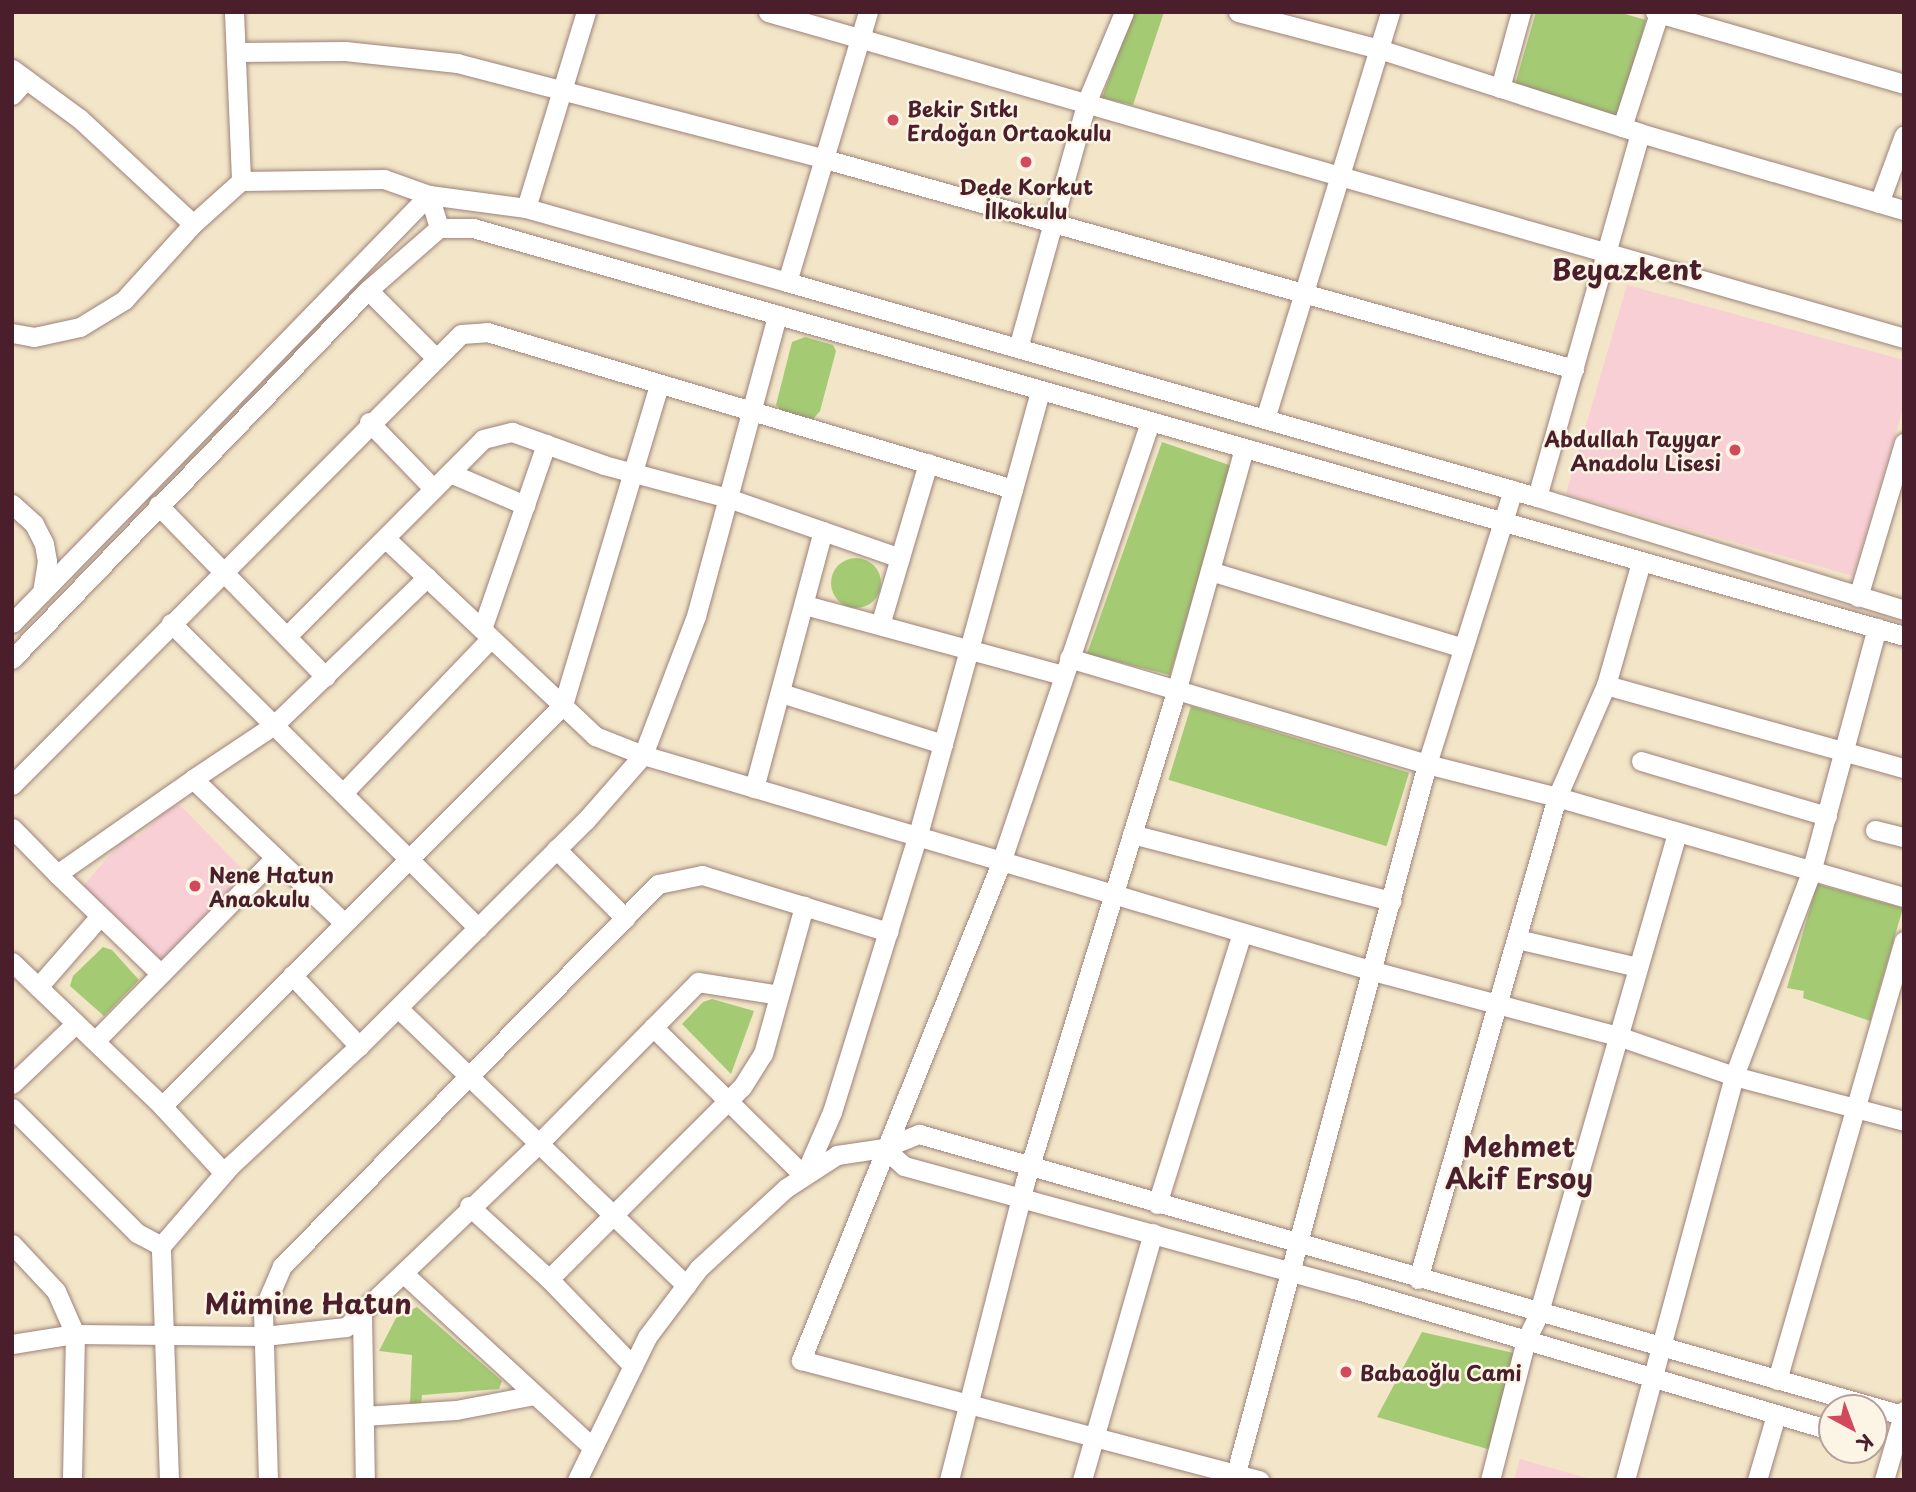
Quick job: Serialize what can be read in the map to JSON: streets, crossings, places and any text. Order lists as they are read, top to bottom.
{
  "districts": ["Beyazkent", "Mehmet Akif Ersoy", "Mümine Hatun"],
  "places": [
    "Bekir Sıtkı Erdoğan Ortaokulu",
    "Dede Korkut İlkokulu",
    "Abdullah Tayyar Anadolu Lisesi",
    "Nene Hatun Anaokulu",
    "Babaoğlu Cami"
  ],
  "north": "bottom right"
}
